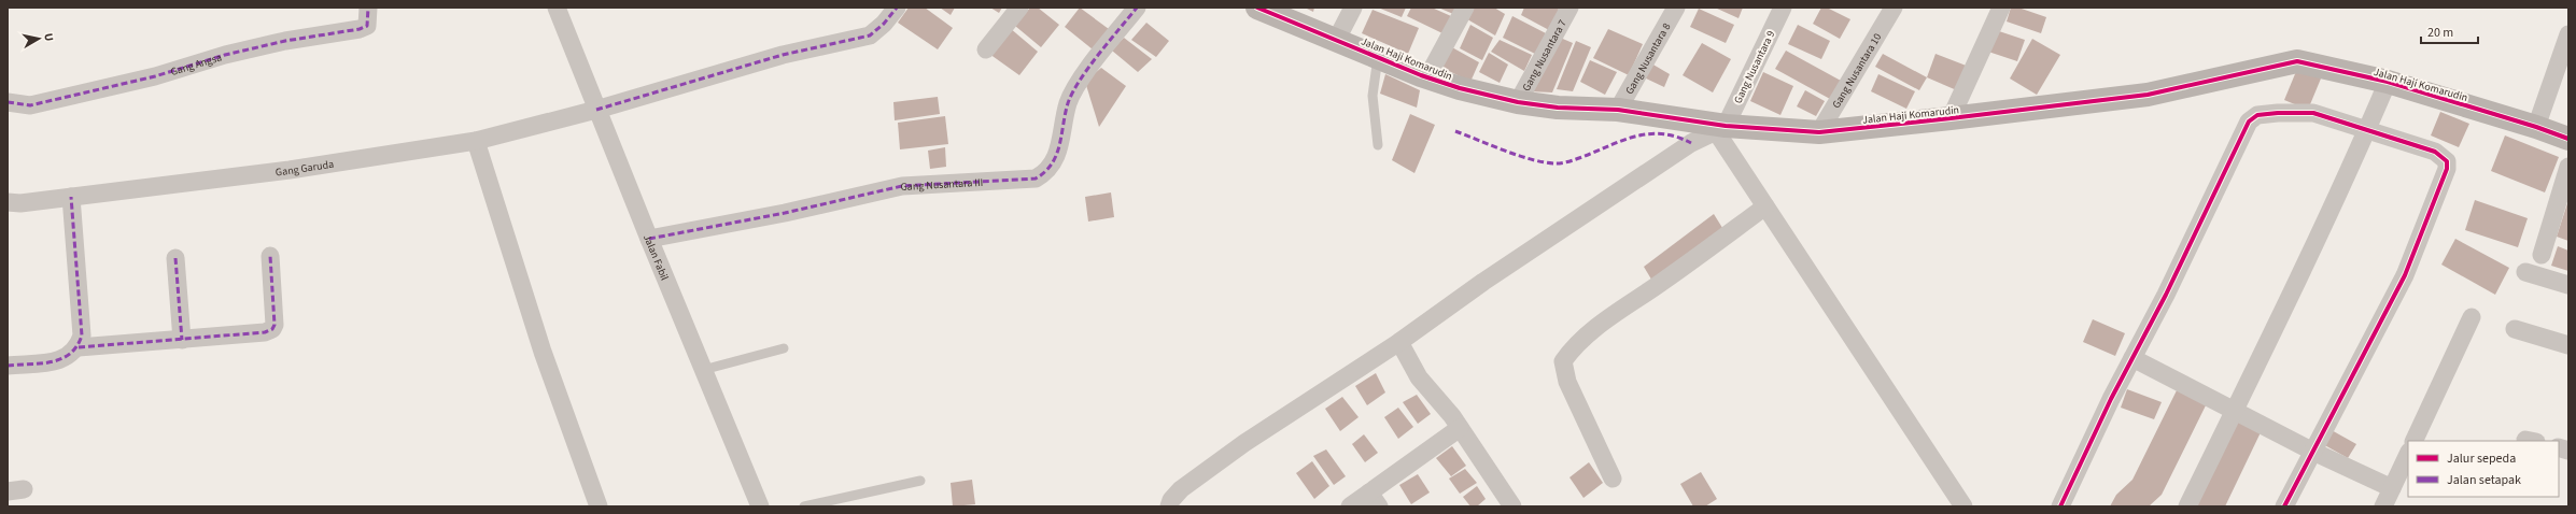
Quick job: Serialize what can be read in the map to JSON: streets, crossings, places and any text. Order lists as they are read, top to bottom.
{
  "streets": {
    "street": [
      "Gang Nusantara 7",
      "Jalan Haji Komarudin",
      "Gang Nusantara 8",
      "Gang Angsa",
      "Gang Nusantara 9",
      "Gang Nusantara 10",
      "Gang Garuda",
      "Gang Nusantara III",
      "Jalan Fabil"
    ]
  },
  "crossings": [
    ["Gang Nusantara 7", "Jalan Haji Komarudin"],
    ["Jalan Haji Komarudin", "Gang Nusantara 8"],
    ["Jalan Haji Komarudin", "Gang Nusantara 9"],
    ["Jalan Haji Komarudin", "Gang Nusantara 10"],
    ["Gang Garuda", "Jalan Fabil"],
    ["Gang Nusantara III", "Jalan Fabil"]
  ],
  "legend": ["Jalur sepeda", "Jalan setapak"],
  "scale_bar": "20 m",
  "north": "right"
}
